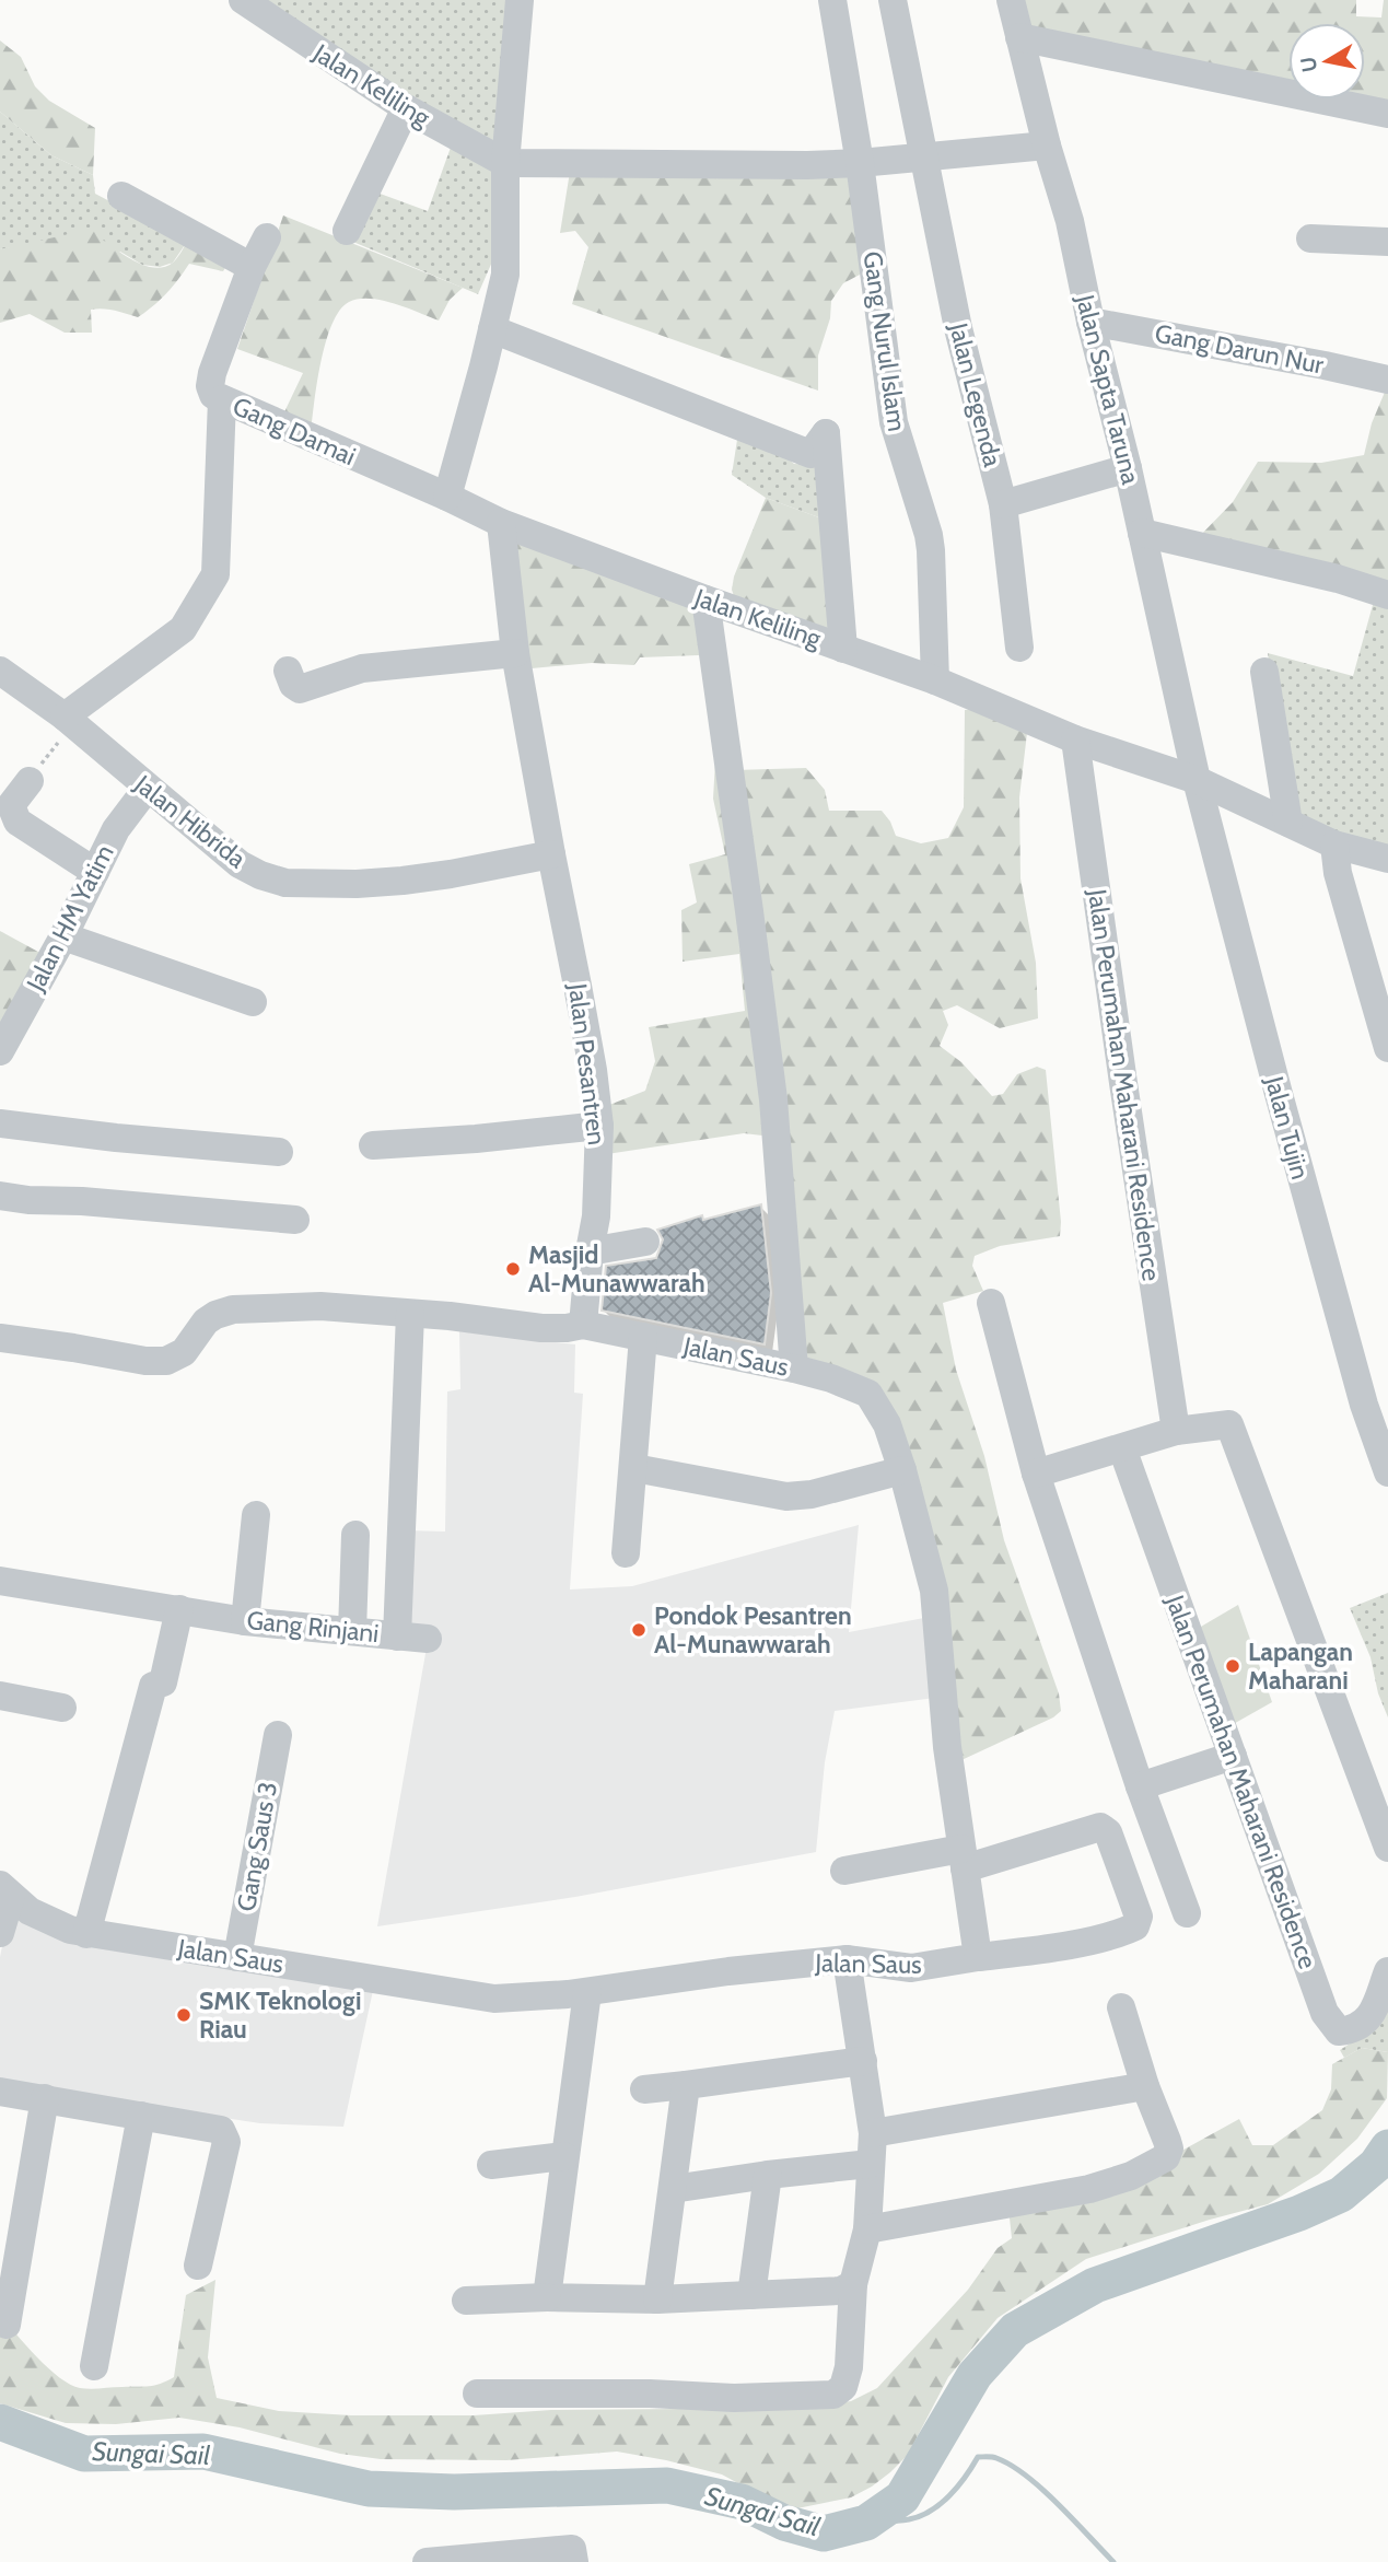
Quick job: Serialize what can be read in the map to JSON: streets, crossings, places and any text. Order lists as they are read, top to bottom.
{
  "streets": {
    "street": [
      "Jalan Keliling",
      "Gang Nurul Islam",
      "Gang Darun Nur",
      "Jalan Sapta Taruna",
      "Jalan Legenda",
      "Gang Damai",
      "Jalan Hibrida",
      "Jalan HM Yatim",
      "Jalan Pesantren",
      "Jalan Perumahan Maharani Residence",
      "Jalan Tujin",
      "Jalan Saus",
      "Gang Rinjani",
      "Gang Saus 3"
    ]
  },
  "crossings": [
    ["Jalan Keliling", "Gang Nurul Islam"],
    ["Jalan Keliling", "Jalan Sapta Taruna"],
    ["Jalan Keliling", "Jalan Legenda"],
    ["Jalan Keliling", "Gang Damai"],
    ["Jalan Keliling", "Jalan Pesantren"],
    ["Jalan Keliling", "Jalan Perumahan Maharani Residence"],
    ["Jalan Keliling", "Jalan Tujin"],
    ["Gang Darun Nur", "Jalan Sapta Taruna"],
    ["Jalan Sapta Taruna", "Jalan Tujin"],
    ["Jalan Hibrida", "Jalan HM Yatim"],
    ["Jalan Hibrida", "Jalan Pesantren"],
    ["Jalan Pesantren", "Jalan Saus"],
    ["Jalan Saus", "Gang Saus 3"]
  ],
  "water": ["Sungai Sail"],
  "places": [
    "Masjid Al-Munawwarah",
    "Pondok Pesantren Al-Munawwarah",
    "Lapangan Maharani",
    "SMK Teknologi Riau"
  ],
  "north": "left"
}
